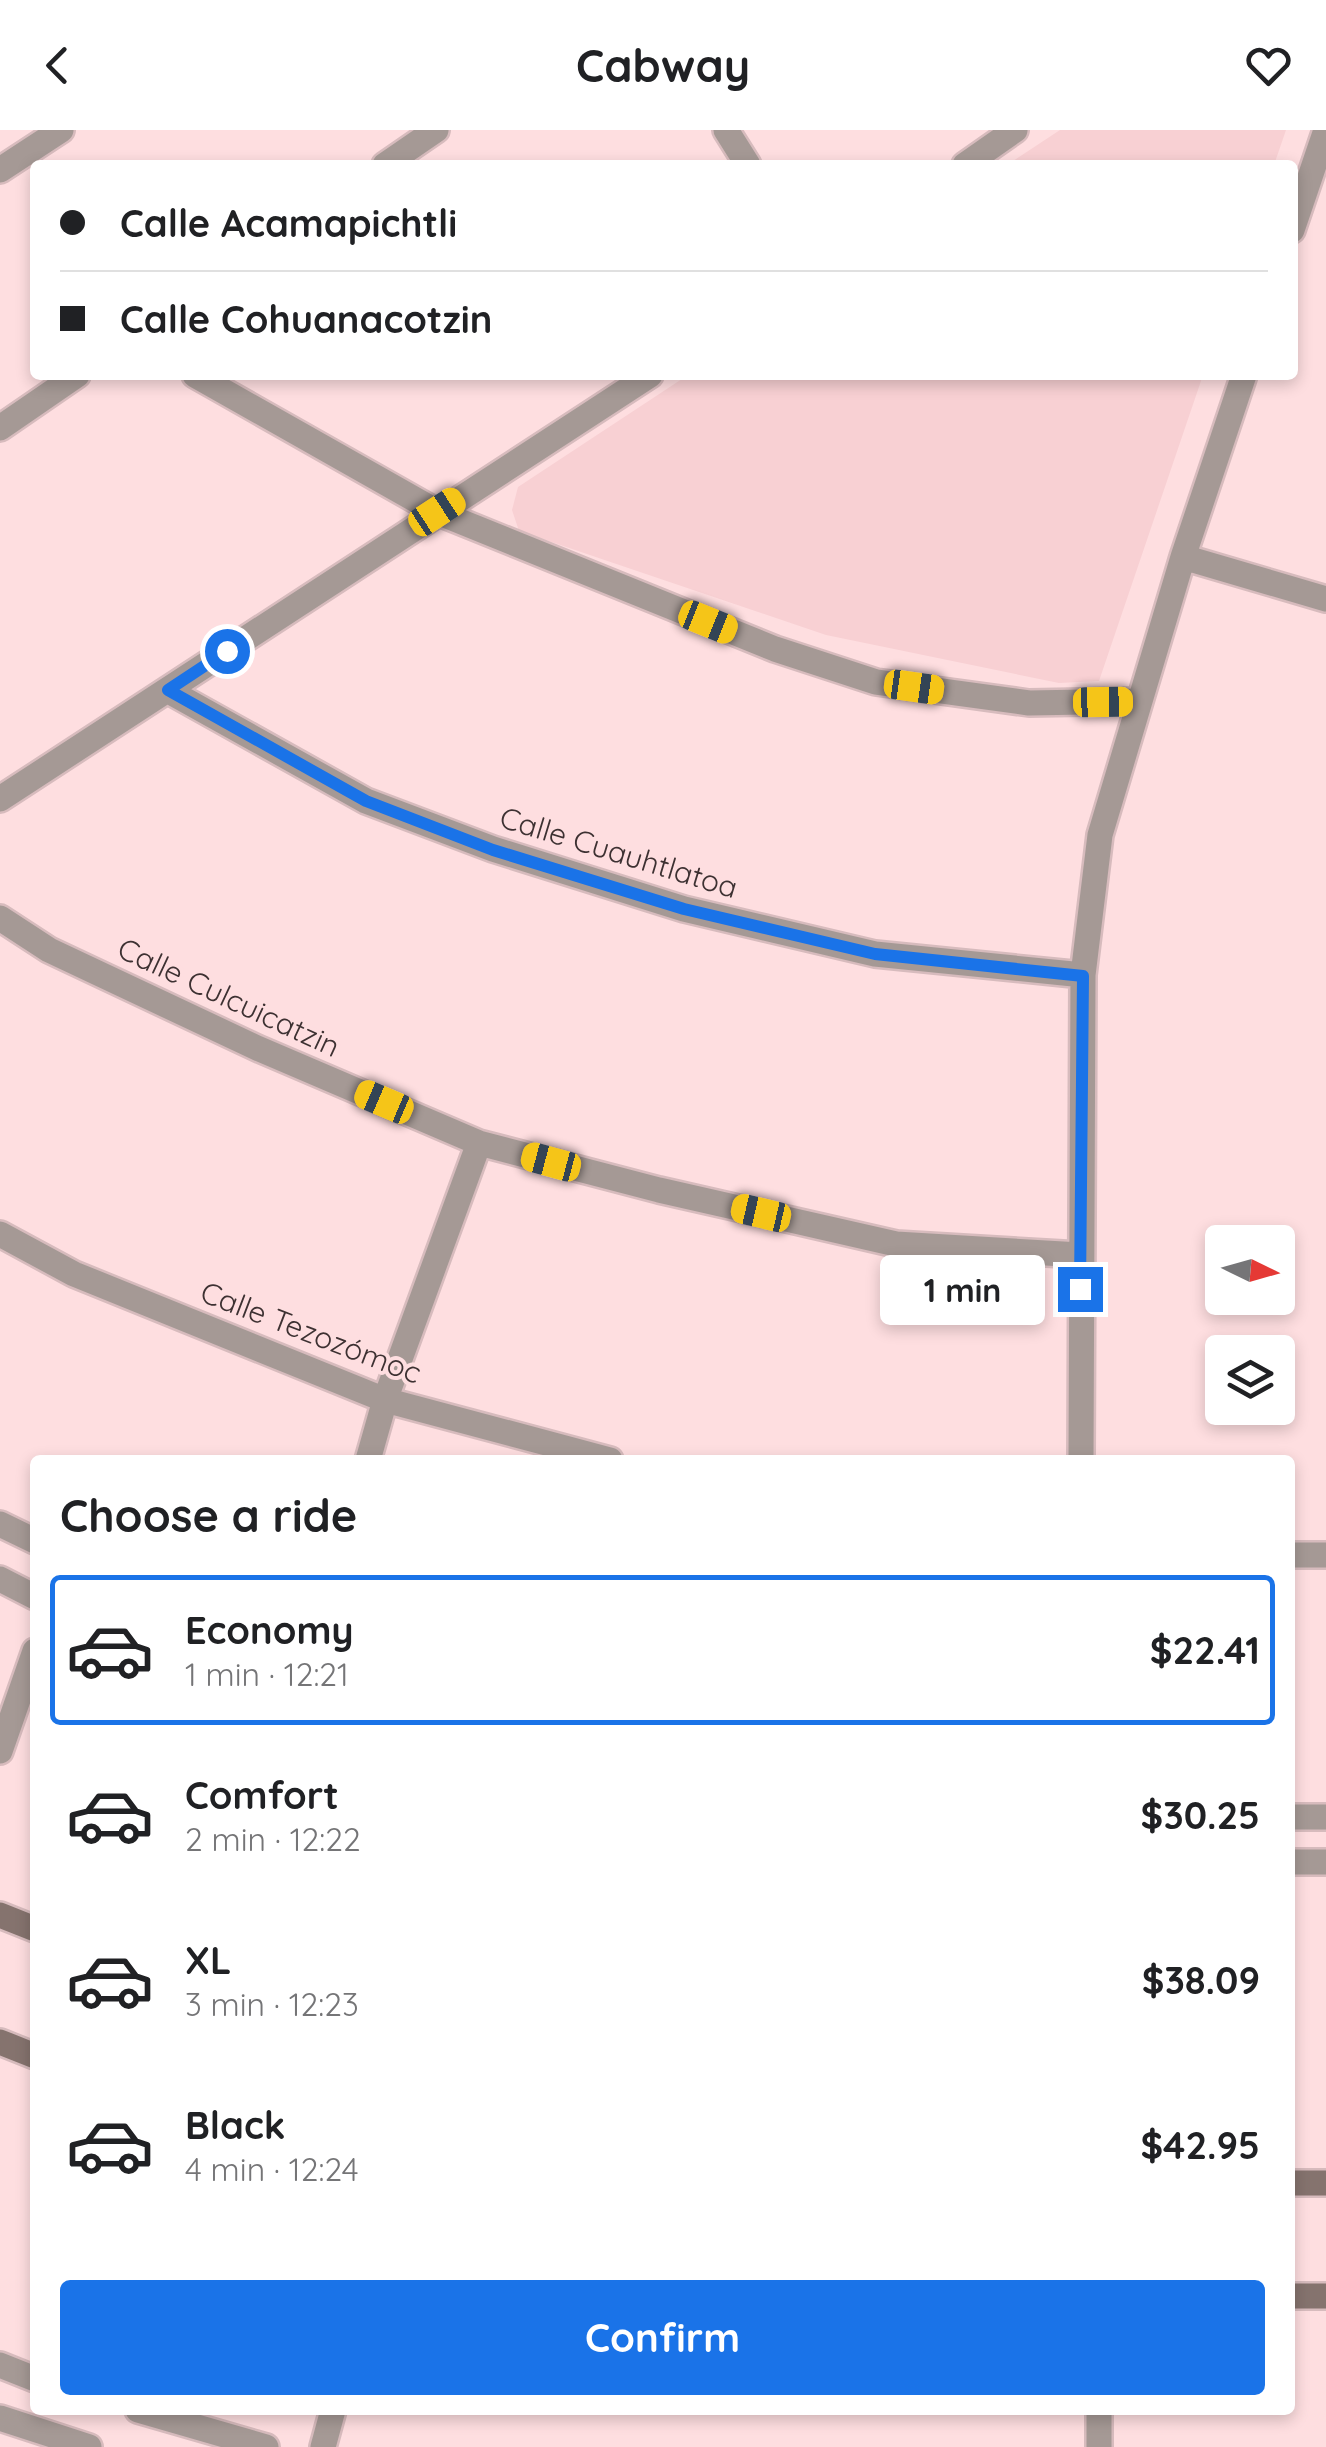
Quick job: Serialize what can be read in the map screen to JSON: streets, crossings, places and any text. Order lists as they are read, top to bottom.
{
  "streets": {
    "street": ["Calle Cuauhtlatoa", "Calle Culcuicatzin", "Calle Tezozómoc"]
  },
  "north": "right",
  "page": {
    "header": "Cabway",
    "banner": ["Calle Acamapichtli", "Calle Cohuanacotzin"],
    "bubble": "1 min",
    "heading": "Choose a ride",
    "list": [
      {
        "name": "Economy",
        "note": "1 min · 12:21",
        "value": "$22.41"
      },
      {
        "name": "Comfort",
        "note": "2 min · 12:22",
        "value": "$30.25"
      },
      {
        "name": "XL",
        "note": "3 min · 12:23",
        "value": "$38.09"
      },
      {
        "name": "Black",
        "note": "4 min · 12:24",
        "value": "$42.95"
      }
    ],
    "buttons": "Confirm"
  }
}
